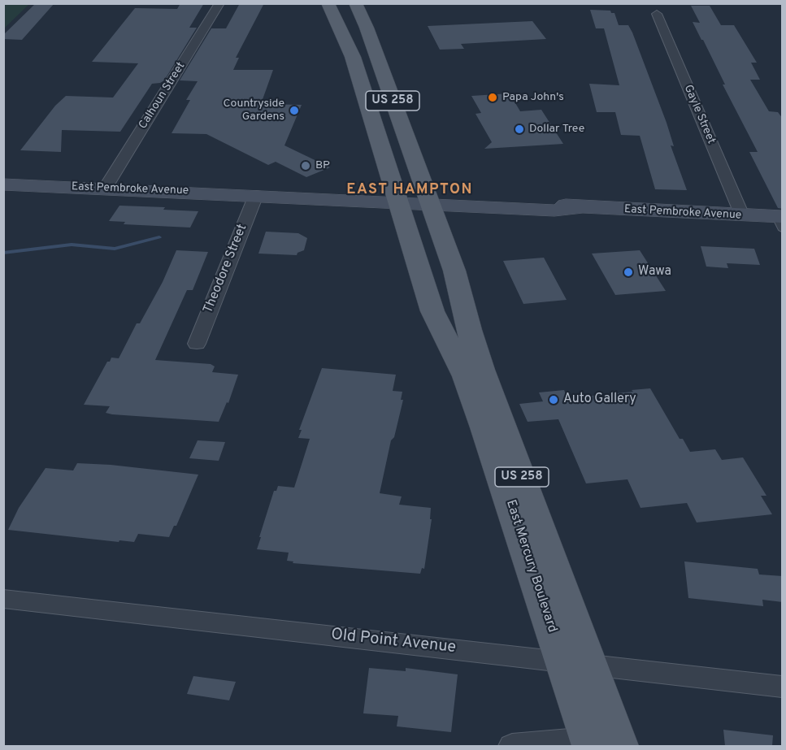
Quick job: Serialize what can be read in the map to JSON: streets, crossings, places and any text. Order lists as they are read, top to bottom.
{
  "streets": {
    "main road": ["US 258", "East Pembroke Avenue", "East Mercury Boulevard"],
    "street": [
      "Calhoun Street",
      "Gayle Street",
      "Theodore Street",
      "Old Point Avenue"
    ]
  },
  "crossings": [
    ["Calhoun Street", "East Pembroke Avenue"],
    ["Gayle Street", "East Pembroke Avenue"],
    ["East Pembroke Avenue", "Theodore Street"],
    ["East Pembroke Avenue", "East Mercury Boulevard"],
    ["East Mercury Boulevard", "Old Point Avenue"]
  ],
  "districts": ["EAST HAMPTON"],
  "places": [
    "Papa John's",
    "Countryside Gardens",
    "Dollar Tree",
    "BP",
    "Wawa",
    "Auto Gallery"
  ]
}
